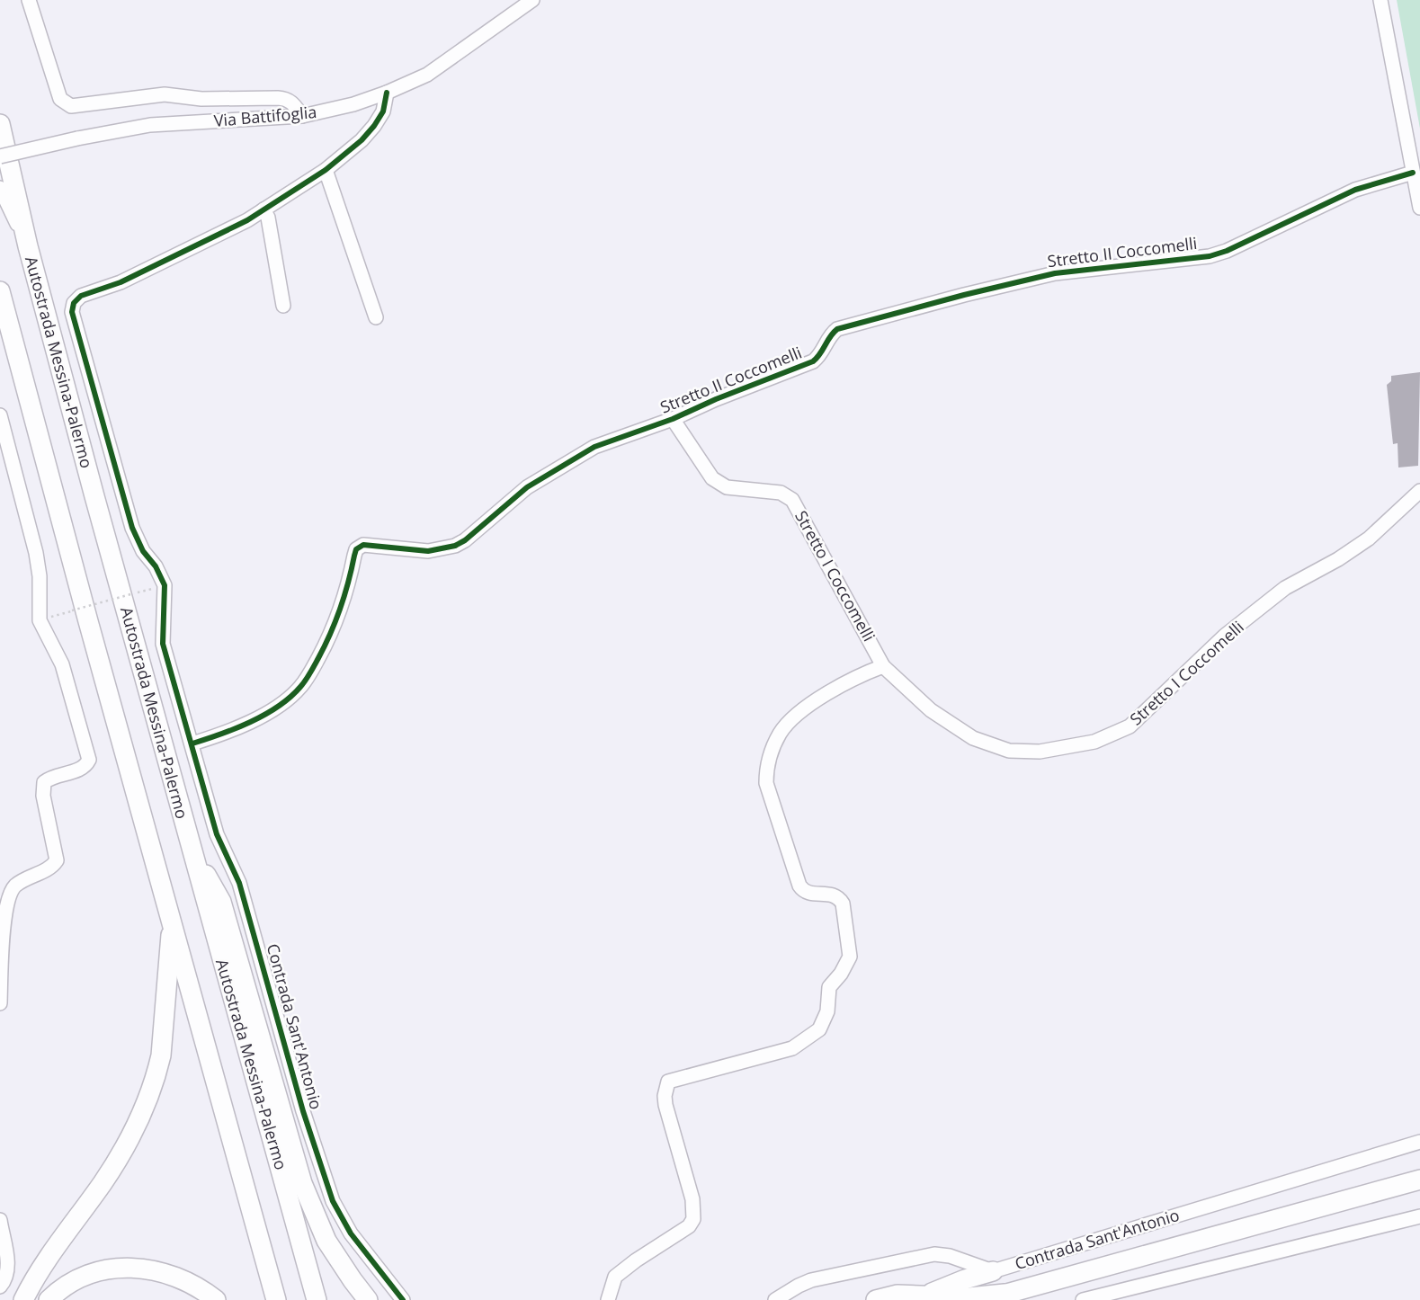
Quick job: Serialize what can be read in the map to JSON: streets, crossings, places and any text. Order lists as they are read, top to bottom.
{
  "streets": {
    "highway": ["Autostrada Messina-Palermo"],
    "street": [
      "Via Battifoglia",
      "Stretto II Coccomelli",
      "Stretto I Coccomelli",
      "Contrada Sant'Antonio"
    ]
  },
  "crossings": [
    ["Stretto II Coccomelli", "Stretto I Coccomelli"],
    ["Stretto II Coccomelli", "Contrada Sant'Antonio"]
  ]
}
